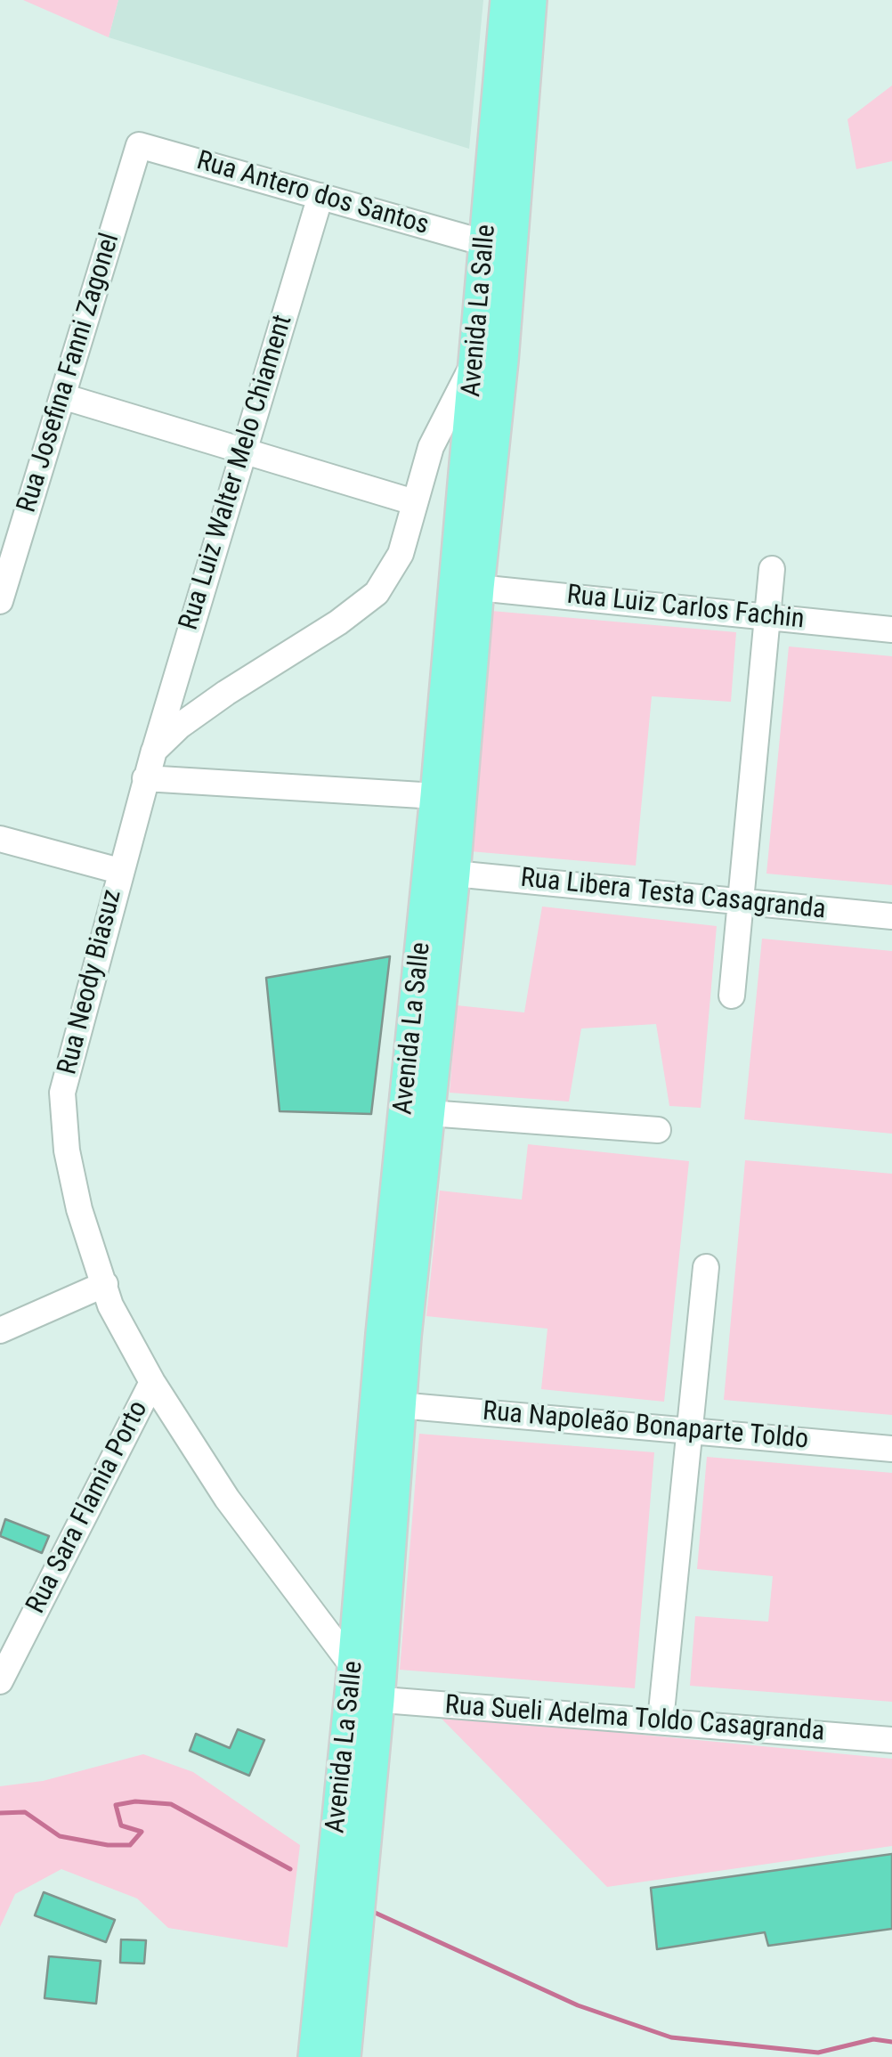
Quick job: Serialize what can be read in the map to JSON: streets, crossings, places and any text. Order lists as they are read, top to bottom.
{
  "streets": {
    "main road": ["Avenida La Salle"],
    "street": [
      "Rua Antero dos Santos",
      "Rua Josefina Fanni Zagonel",
      "Rua Luiz Walter Melo Chiament",
      "Rua Luiz Carlos Fachin",
      "Rua Libera Testa Casagranda",
      "Rua Neody Biasuz",
      "Rua Napoleão Bonaparte Toldo",
      "Rua Sara Flamia Porto",
      "Rua Sueli Adelma Toldo Casagranda"
    ]
  },
  "crossings": [
    ["Rua Antero dos Santos", "Avenida La Salle"],
    ["Rua Antero dos Santos", "Rua Josefina Fanni Zagonel"],
    ["Rua Antero dos Santos", "Rua Luiz Walter Melo Chiament"],
    ["Avenida La Salle", "Rua Luiz Carlos Fachin"],
    ["Avenida La Salle", "Rua Libera Testa Casagranda"],
    ["Avenida La Salle", "Rua Neody Biasuz"],
    ["Avenida La Salle", "Rua Napoleão Bonaparte Toldo"],
    ["Avenida La Salle", "Rua Sueli Adelma Toldo Casagranda"],
    ["Rua Luiz Walter Melo Chiament", "Rua Neody Biasuz"],
    ["Rua Neody Biasuz", "Rua Sara Flamia Porto"],
    ["Rua Neody Biasuz", "Rua Sueli Adelma Toldo Casagranda"]
  ]
}
